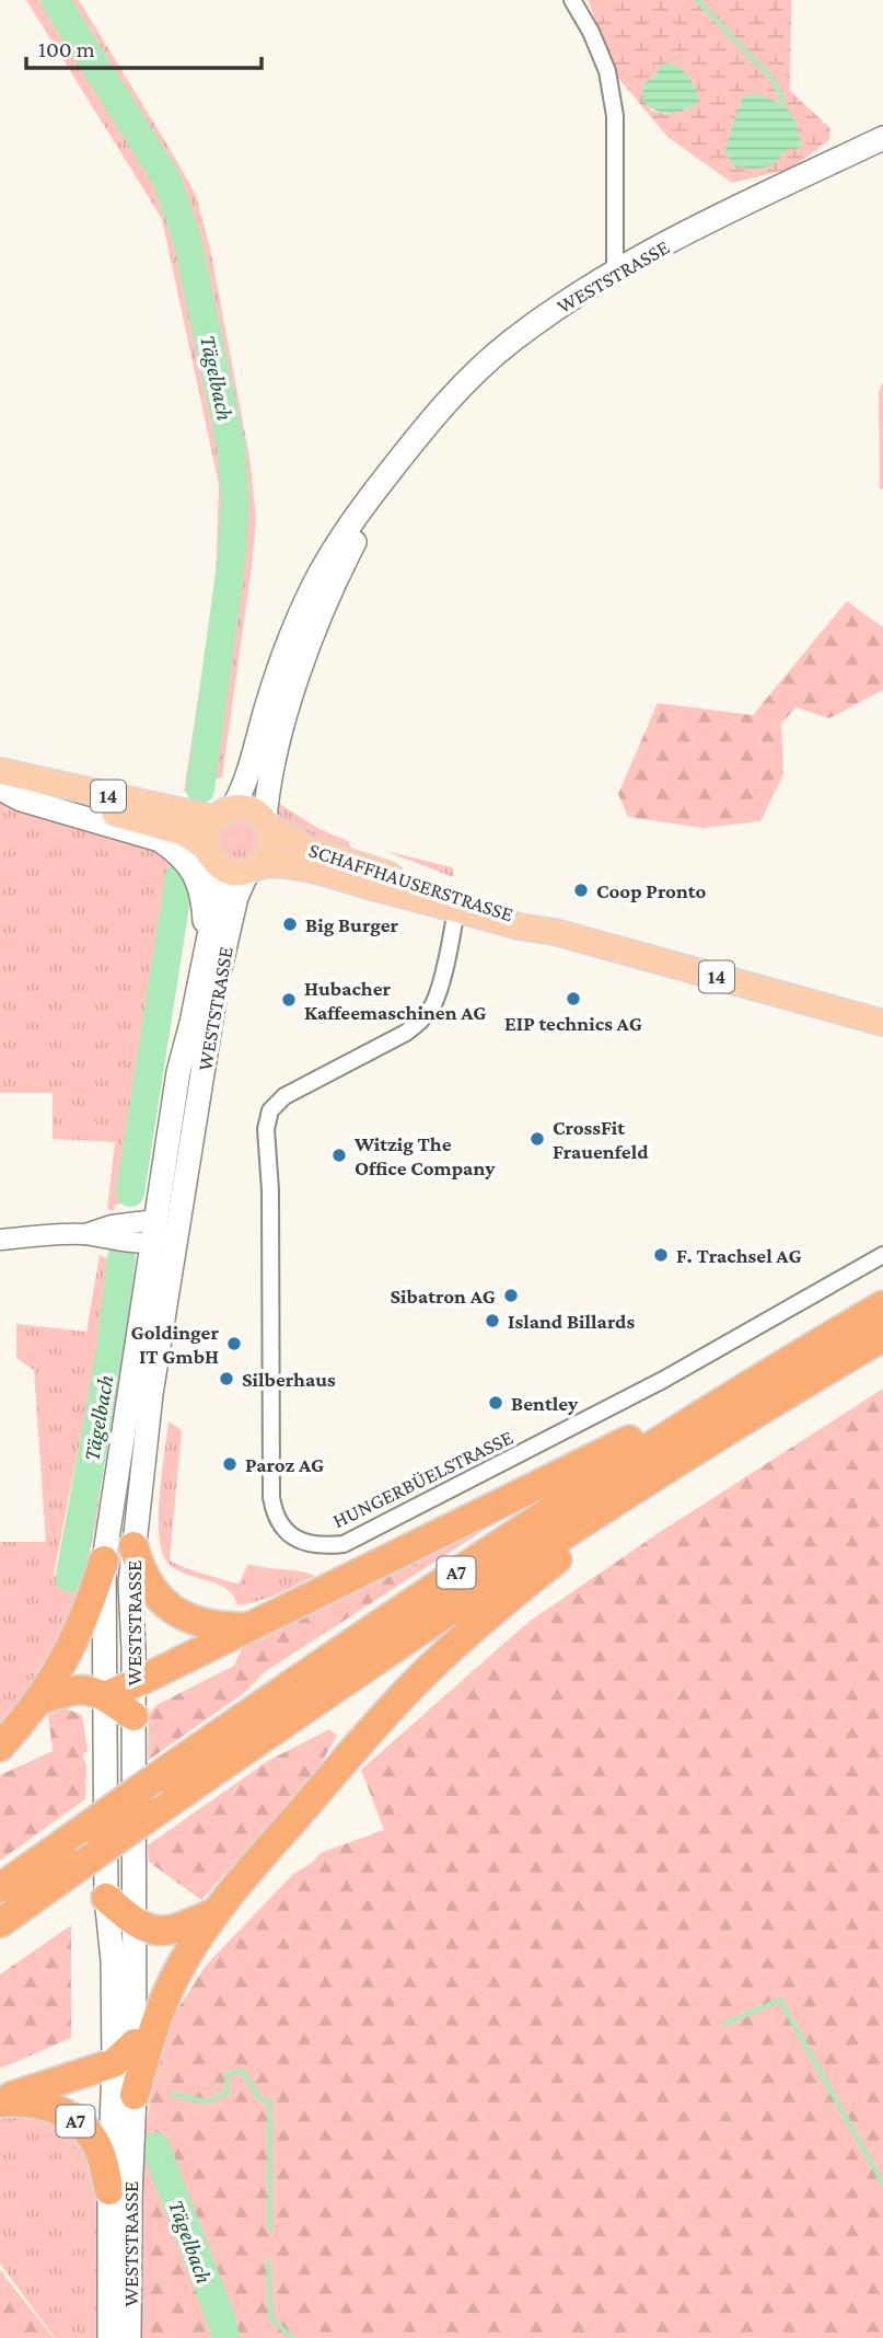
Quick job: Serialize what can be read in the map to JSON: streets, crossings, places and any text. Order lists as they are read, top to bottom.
{
  "streets": {
    "highway": ["A7"],
    "main road": ["WESTSTRASSE", "14", "SCHAFFHAUSERSTRASSE"],
    "street": ["HUNGERBÜELSTRASSE"]
  },
  "crossings": [
    ["WESTSTRASSE", "14"],
    ["WESTSTRASSE", "SCHAFFHAUSERSTRASSE"],
    ["WESTSTRASSE", "A7"],
    ["14", "SCHAFFHAUSERSTRASSE"],
    ["SCHAFFHAUSERSTRASSE", "HUNGERBÜELSTRASSE"]
  ],
  "water": ["Tägelbach"],
  "places": [
    "Coop Pronto",
    "Big Burger",
    "EIP technics AG",
    "Hubacher Kaffeemaschinen AG",
    "CrossFit Frauenfeld",
    "Witzig The Office Company",
    "F. Trachsel AG",
    "Sibatron AG",
    "Island Billards",
    "Goldinger IT GmbH",
    "Silberhaus",
    "Bentley",
    "Paroz AG"
  ],
  "scale_bar": "100 m"
}
